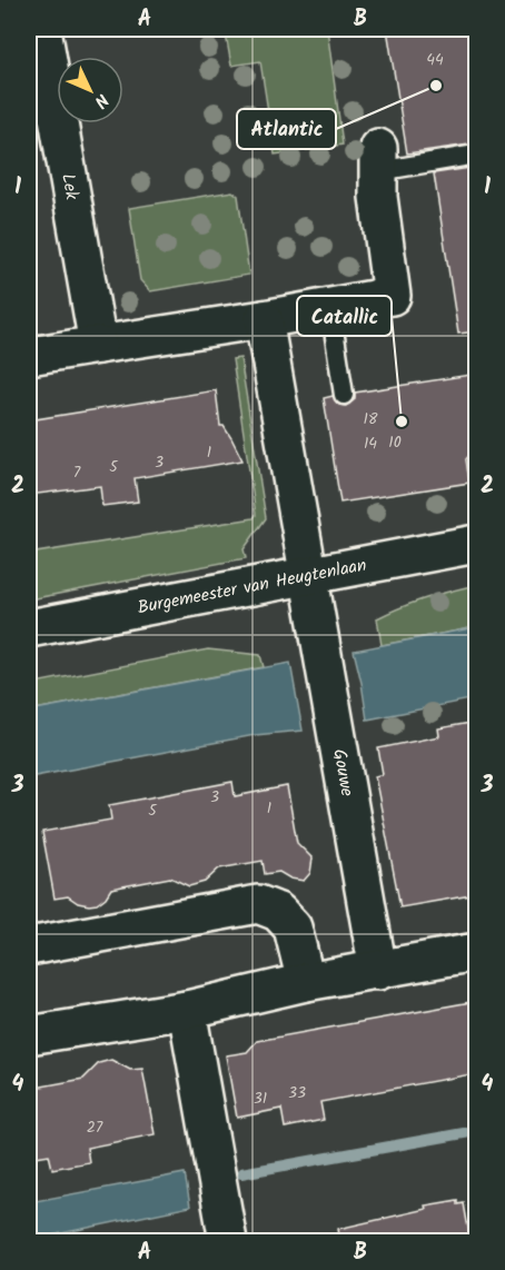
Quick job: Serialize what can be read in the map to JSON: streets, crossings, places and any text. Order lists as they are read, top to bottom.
{
  "streets": {
    "street": ["Lek", "Burgemeester van Heugtenlaan", "Gouwe"]
  },
  "crossings": [
    ["Burgemeester van Heugtenlaan", "Gouwe"]
  ],
  "places": ["Atlantic", "Catallic"],
  "house_numbers": [
    "44",
    "18",
    "10",
    "14",
    "1",
    "3",
    "5",
    "7",
    "3",
    "1",
    "5",
    "33",
    "31",
    "27"
  ],
  "north": "bottom right",
  "grid": {
    "columns": ["A", "B"],
    "rows": [
      "1",
      "2",
      "3",
      "4"
    ]
  }
}
